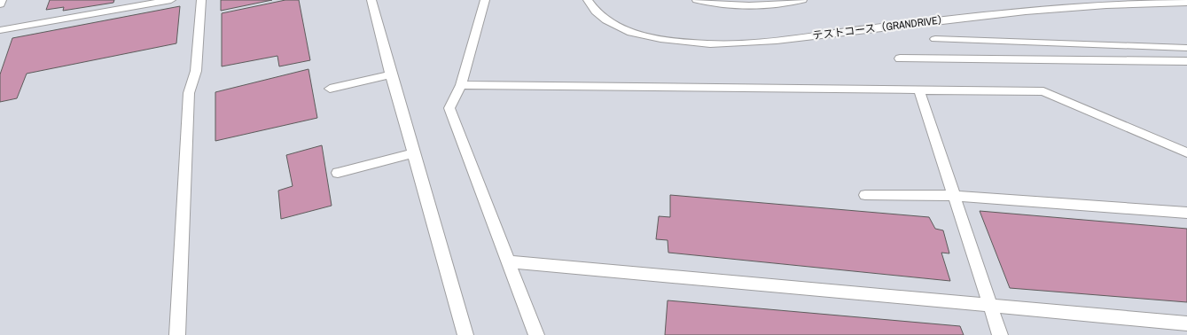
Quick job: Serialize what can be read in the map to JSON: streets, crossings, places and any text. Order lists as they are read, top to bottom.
{
  "streets": {
    "lane": ["テストコース（GRANDRIVE）"]
  }
}
